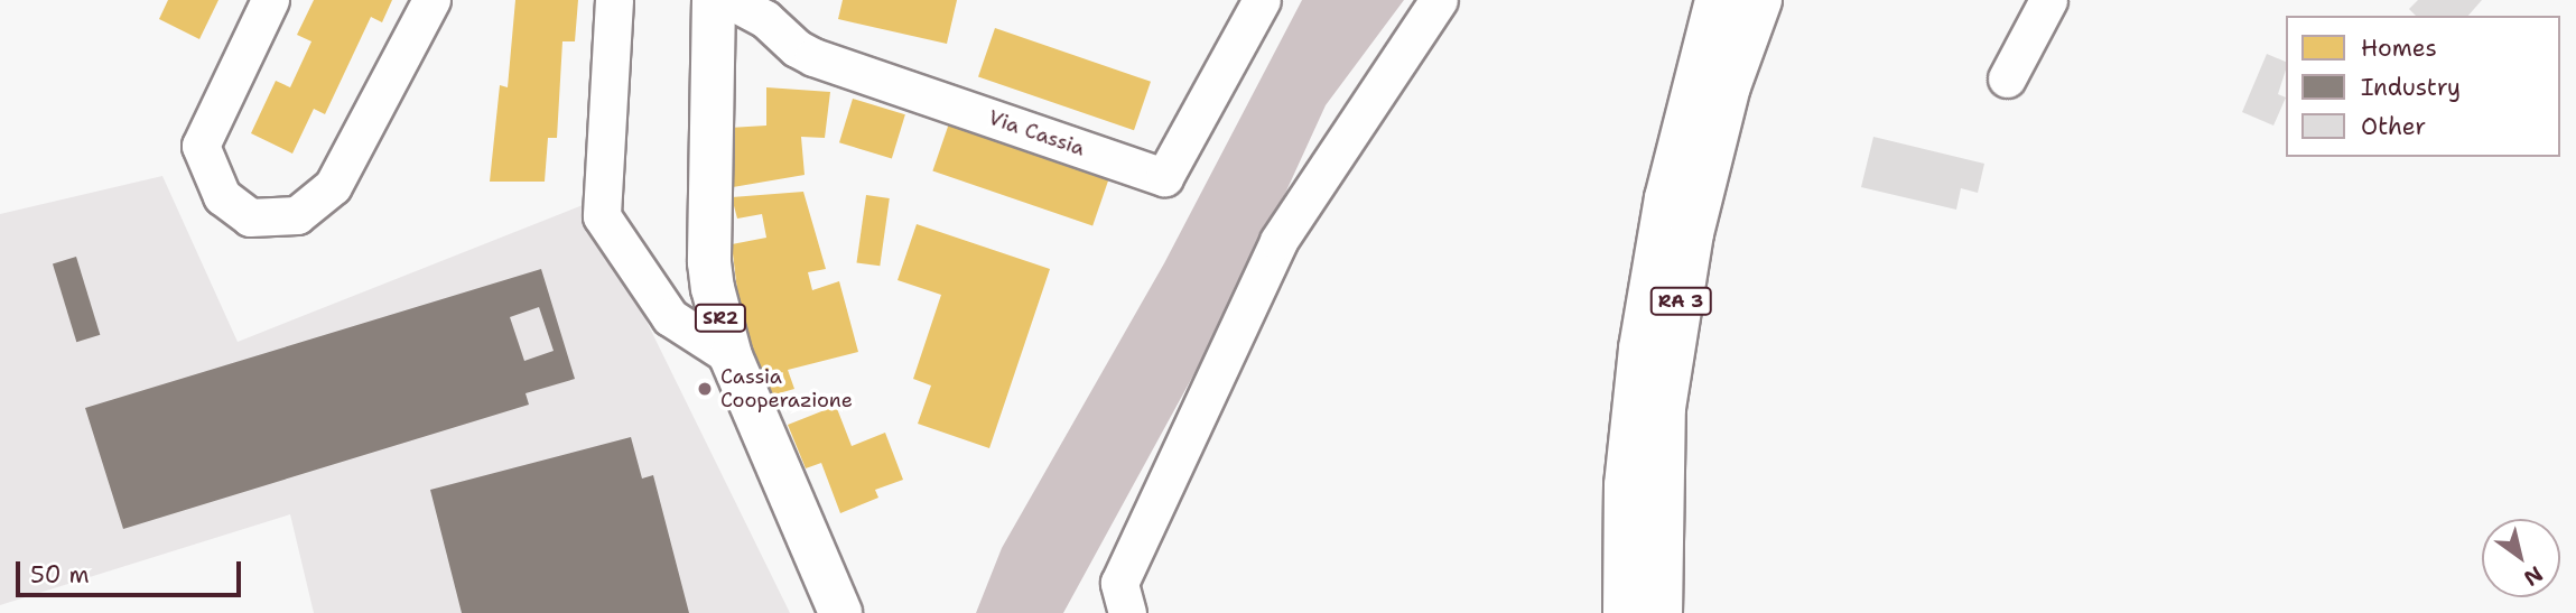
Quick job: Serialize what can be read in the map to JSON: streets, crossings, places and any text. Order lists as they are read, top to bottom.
{
  "streets": {
    "main road": ["RA 3", "SR2"],
    "street": ["Via Cassia"]
  },
  "places": ["Cassia Cooperazione"],
  "legend": ["Homes", "Industry", "Other"],
  "scale_bar": "50 m",
  "north": "bottom right"
}
